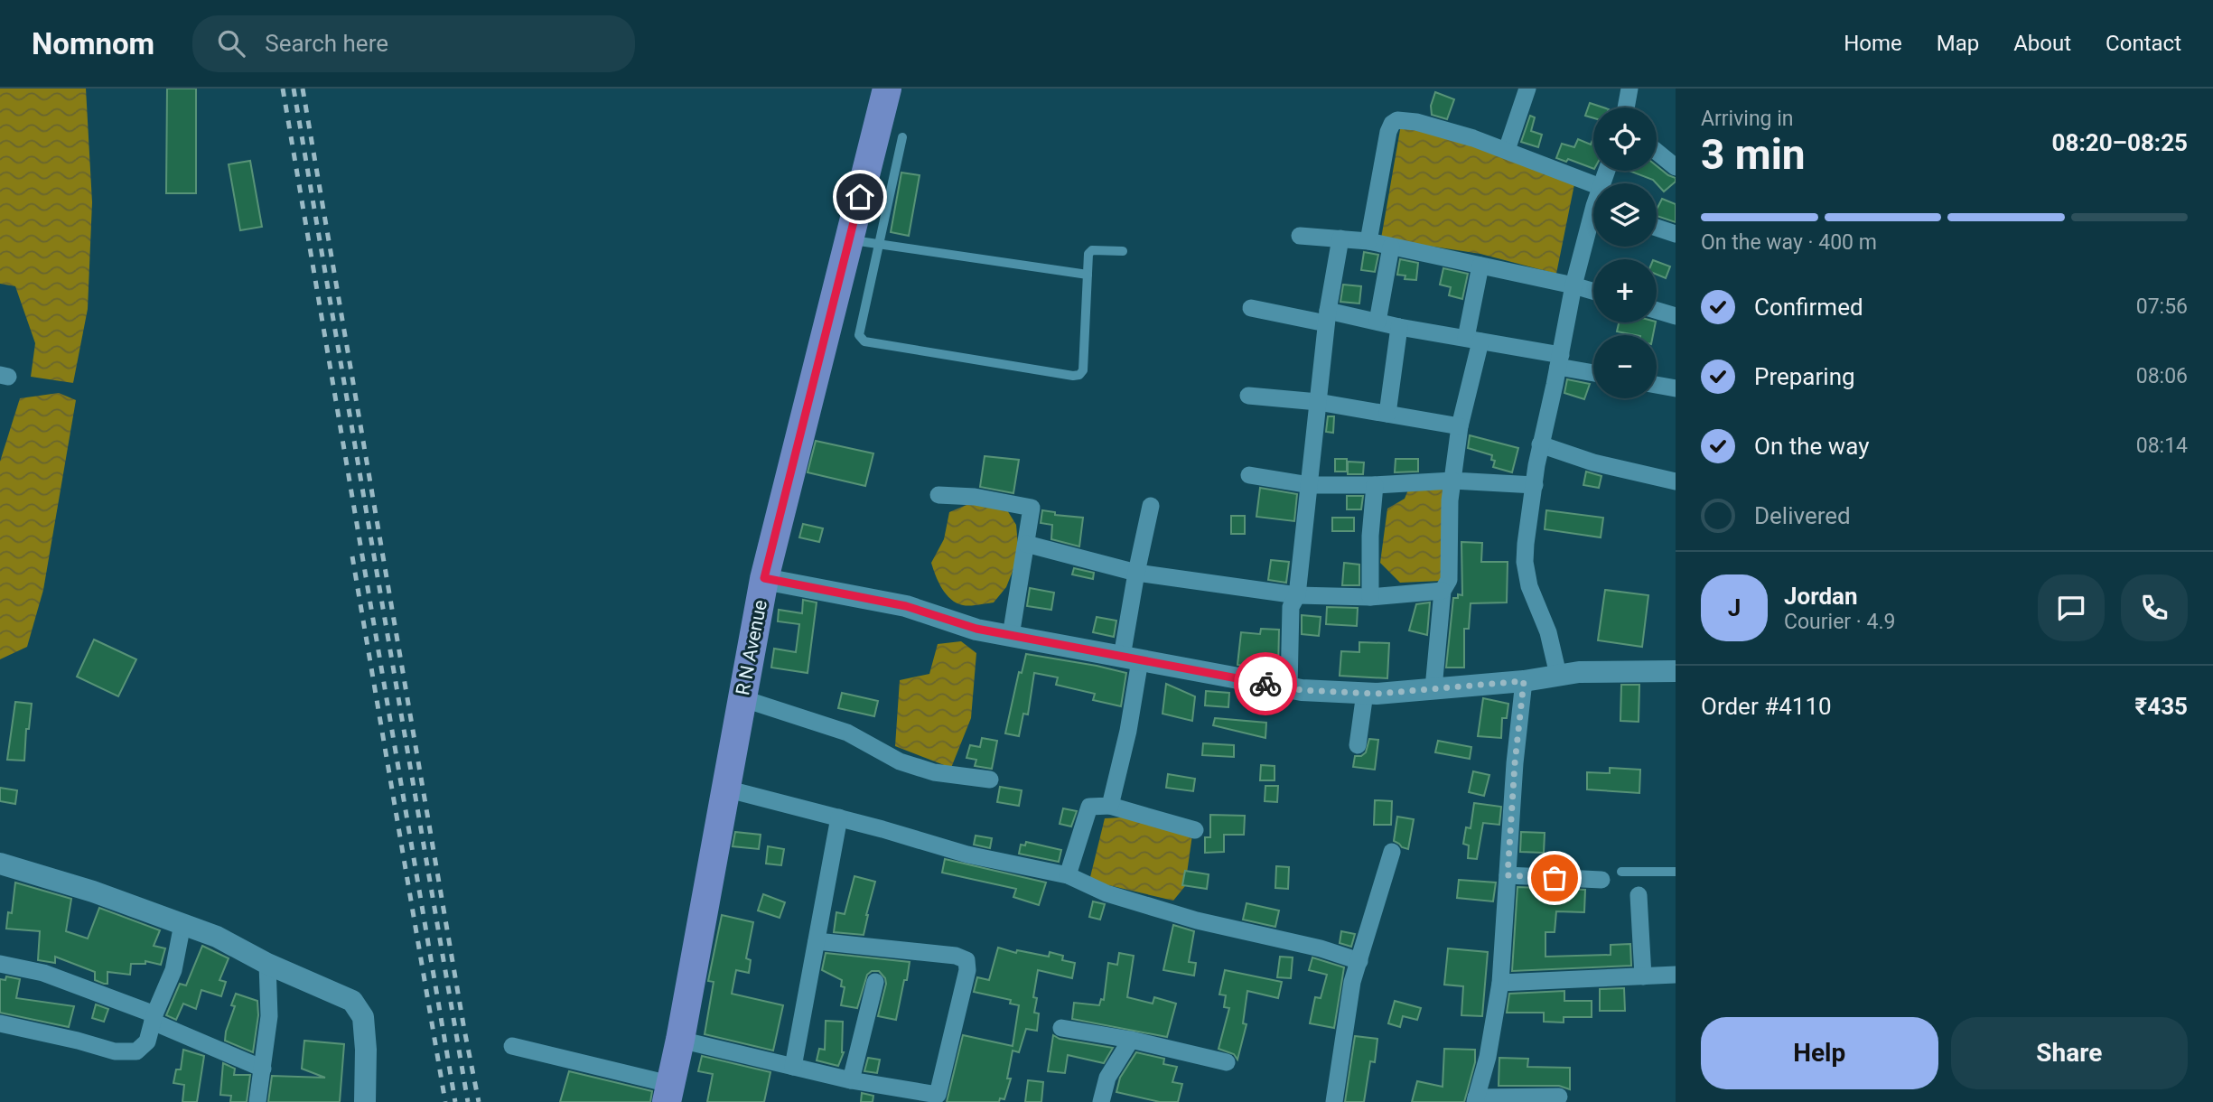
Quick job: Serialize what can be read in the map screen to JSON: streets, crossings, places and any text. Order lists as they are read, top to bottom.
{
  "streets": {
    "main road": ["R N Avenue"]
  },
  "page": {
    "header": "Nomnom",
    "search": "Search here",
    "nav": [
      "Home",
      "Map",
      "About",
      "Contact"
    ],
    "heading": ["3 min", "Arriving in", "08:20–08:25"],
    "panel": [
      "Jordan",
      "Courier · 4.9",
      "Order #4110",
      "₹435"
    ],
    "map_buttons": ["+", "−"],
    "bar": "On the way · 400 m",
    "list": [
      ["Confirmed", "07:56"],
      ["Preparing", "08:06"],
      ["On the way", "08:14"],
      "Delivered"
    ],
    "round": "J",
    "buttons": ["Help", "Share"]
  }
}
